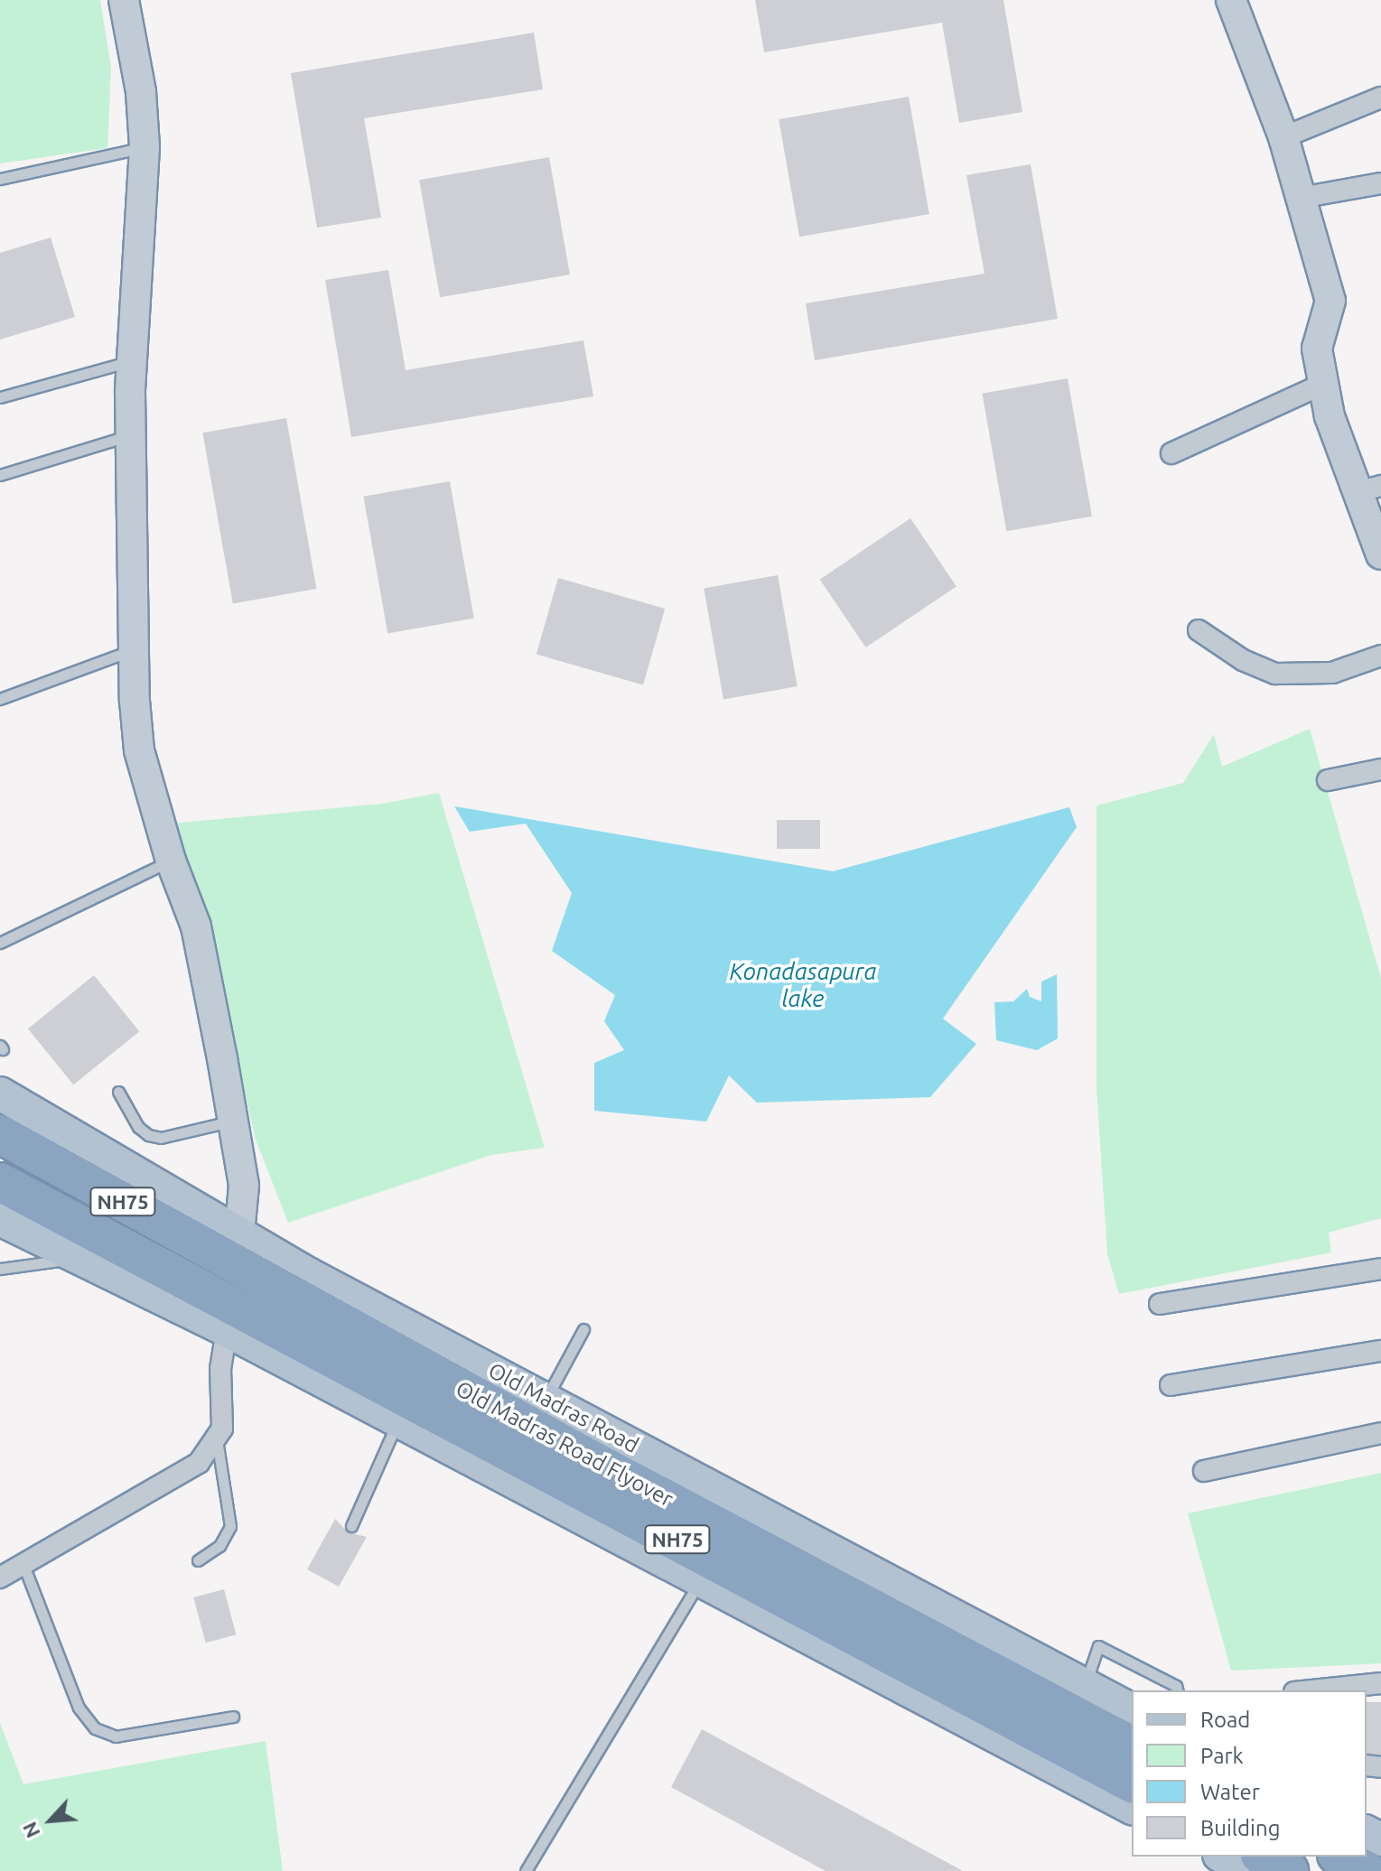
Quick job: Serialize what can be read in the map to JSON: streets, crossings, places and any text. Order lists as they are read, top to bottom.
{
  "streets": {
    "highway": ["NH75", "Old Madras Road Flyover"],
    "main road": ["Old Madras Road"]
  },
  "crossings": [
    ["Old Madras Road", "Old Madras Road Flyover"]
  ],
  "water": ["Konadasapura lake"],
  "legend": [
    "Road",
    "Park",
    "Water",
    "Building"
  ],
  "north": "bottom left"
}
